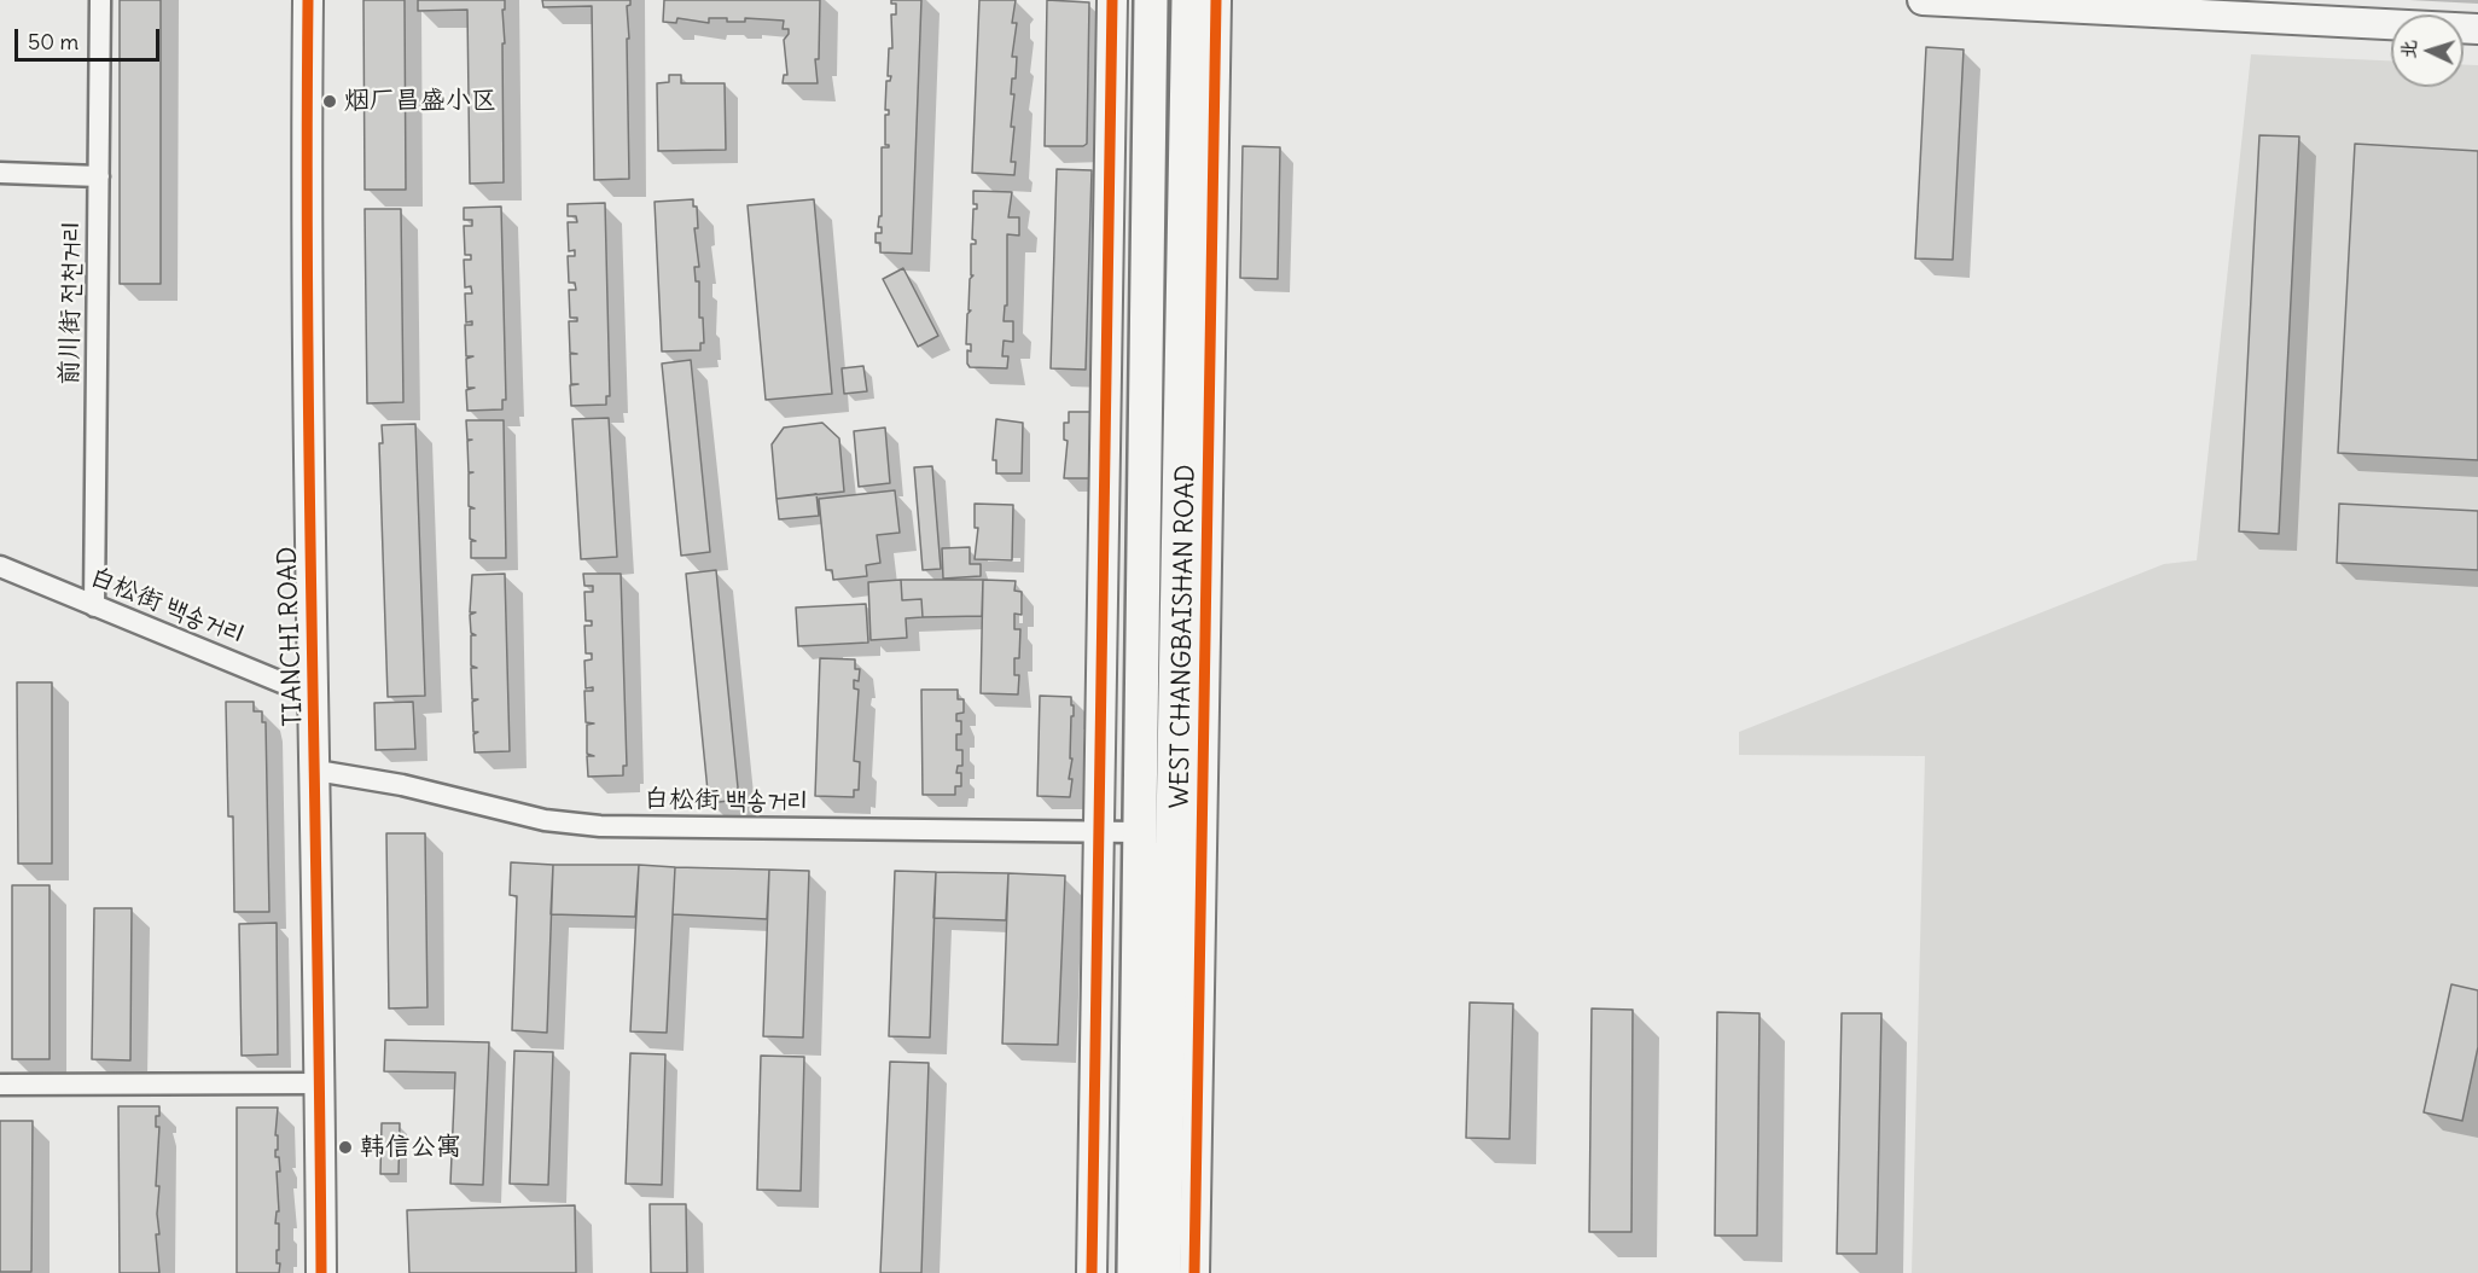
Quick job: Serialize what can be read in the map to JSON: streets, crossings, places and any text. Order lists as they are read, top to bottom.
{
  "streets": {
    "main road": ["WEST CHANGBAISHAN ROAD"],
    "street": ["前川街 전천거리", "白松街 백송거리", "TIANCHI ROAD"]
  },
  "crossings": [
    ["前川街 전천거리", "白松街 백송거리"],
    ["白松街 백송거리", "TIANCHI ROAD"],
    ["白松街 백송거리", "WEST CHANGBAISHAN ROAD"]
  ],
  "places": ["烟厂昌盛小区", "韩信公寓"],
  "scale_bar": "50 m",
  "north": "left"
}
